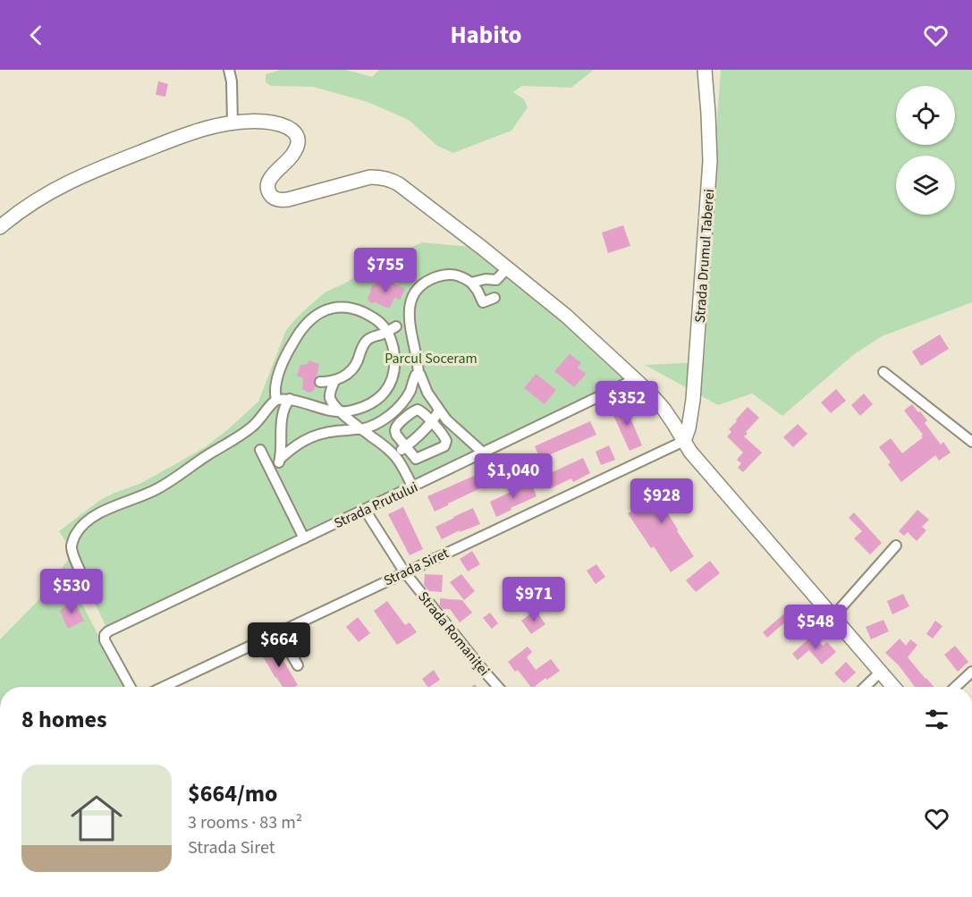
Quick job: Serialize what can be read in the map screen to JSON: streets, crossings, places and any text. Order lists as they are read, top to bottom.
{
  "streets": {
    "street": [
      "Strada Drumul Taberei",
      "Strada Prutului",
      "Strada Siret",
      "Strada Romaniței"
    ]
  },
  "crossings": [
    ["Strada Drumul Taberei", "Strada Siret"],
    ["Strada Prutului", "Strada Romaniței"],
    ["Strada Siret", "Strada Romaniței"]
  ],
  "parks": ["Parcul Soceram"],
  "page": {
    "header": "Habito",
    "price": [
      "$755",
      "$352",
      "$1,040",
      "$928",
      "$530",
      "$971",
      "$548",
      "$664"
    ],
    "heading": "8 homes",
    "list": [
      {
        "name": "$664/mo",
        "note": "3 rooms · 83 m² · Strada Siret"
      }
    ]
  }
}
